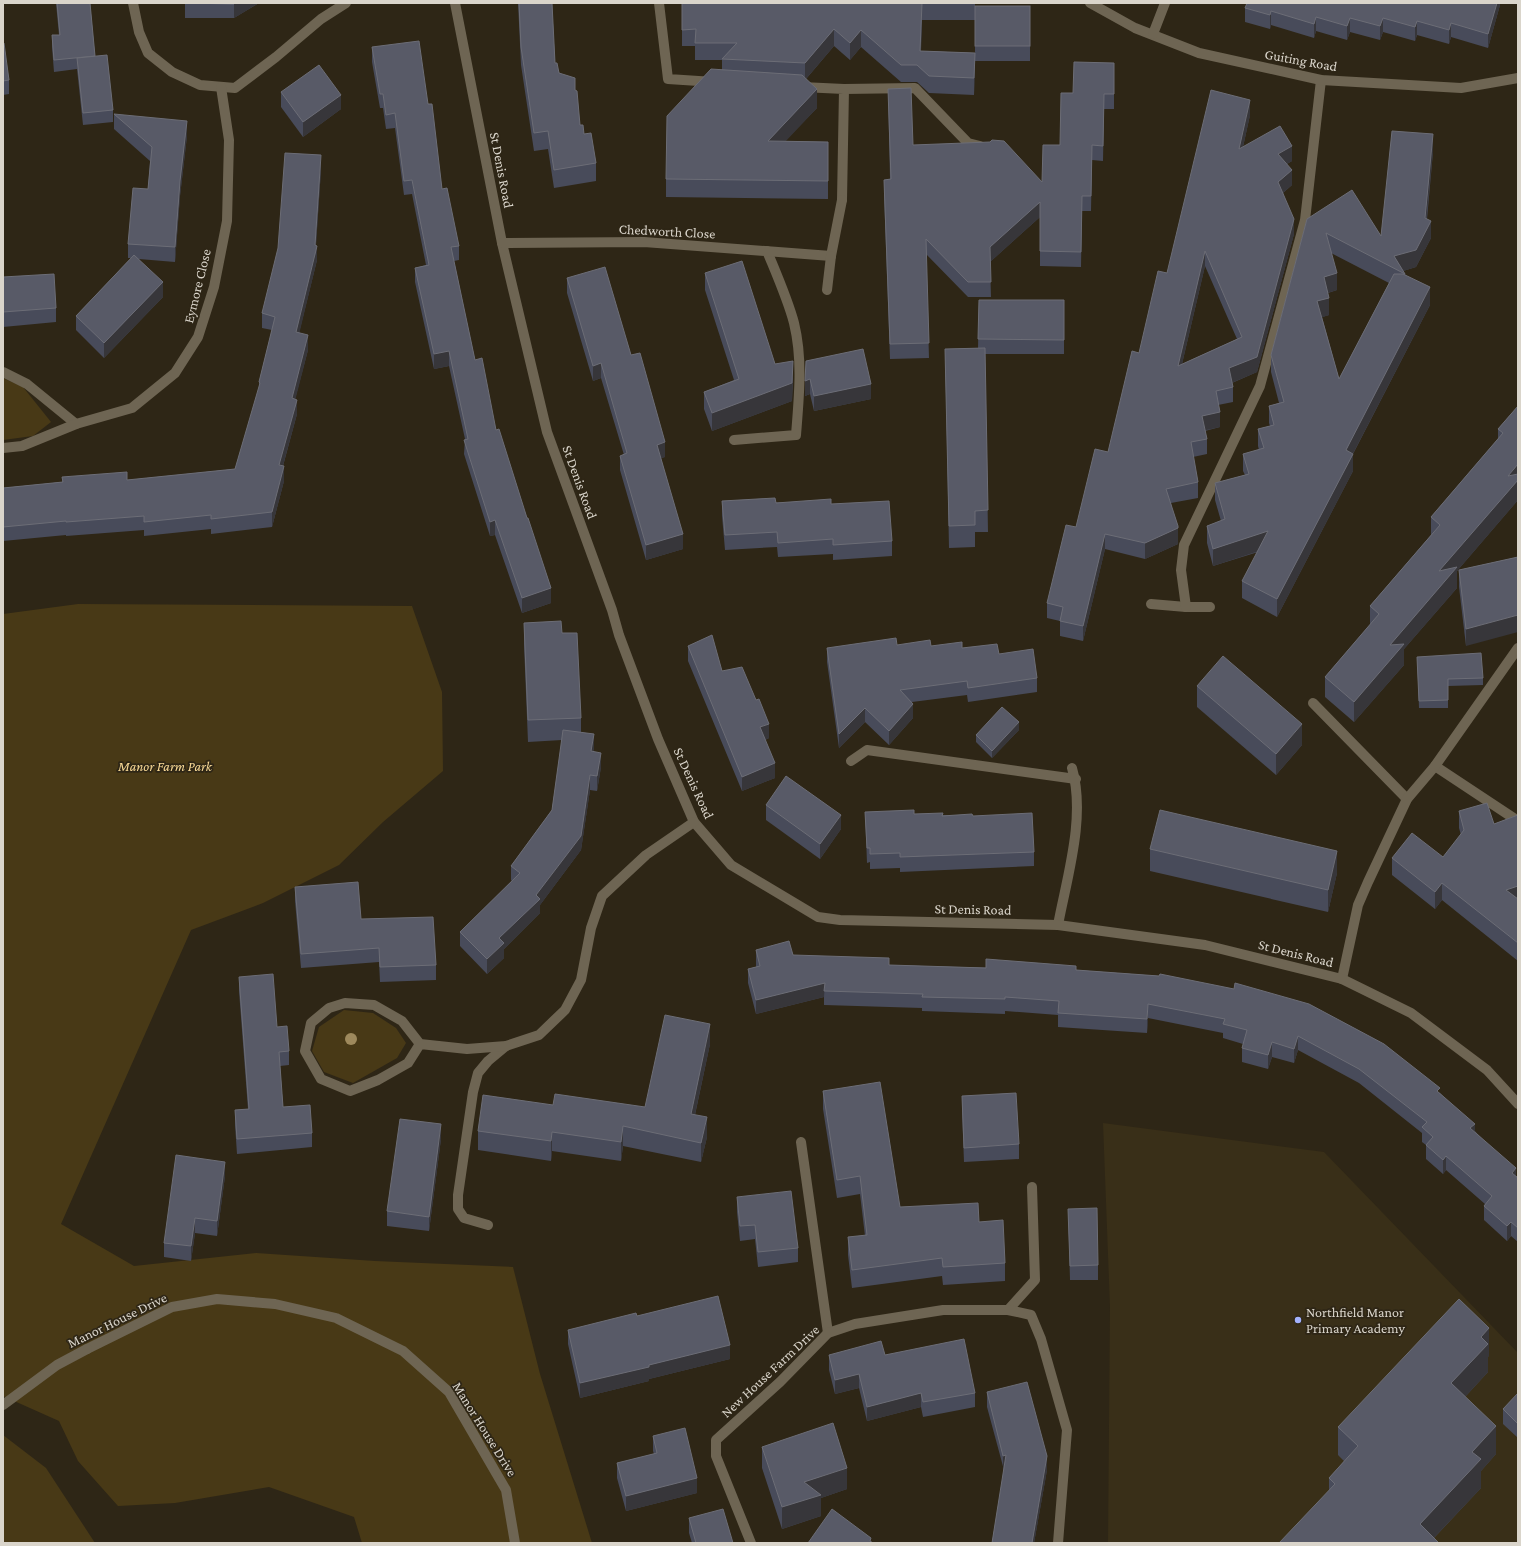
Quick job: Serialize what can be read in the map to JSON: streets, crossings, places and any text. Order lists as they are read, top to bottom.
{
  "streets": {
    "street": [
      "Guiting Road",
      "St Denis Road",
      "Chedworth Close",
      "Eymore Close",
      "Manor House Drive",
      "New House Farm Drive"
    ]
  },
  "crossings": [
    ["St Denis Road", "Chedworth Close"]
  ],
  "parks": ["Manor Farm Park"],
  "places": ["Northfield Manor Primary Academy"]
}
